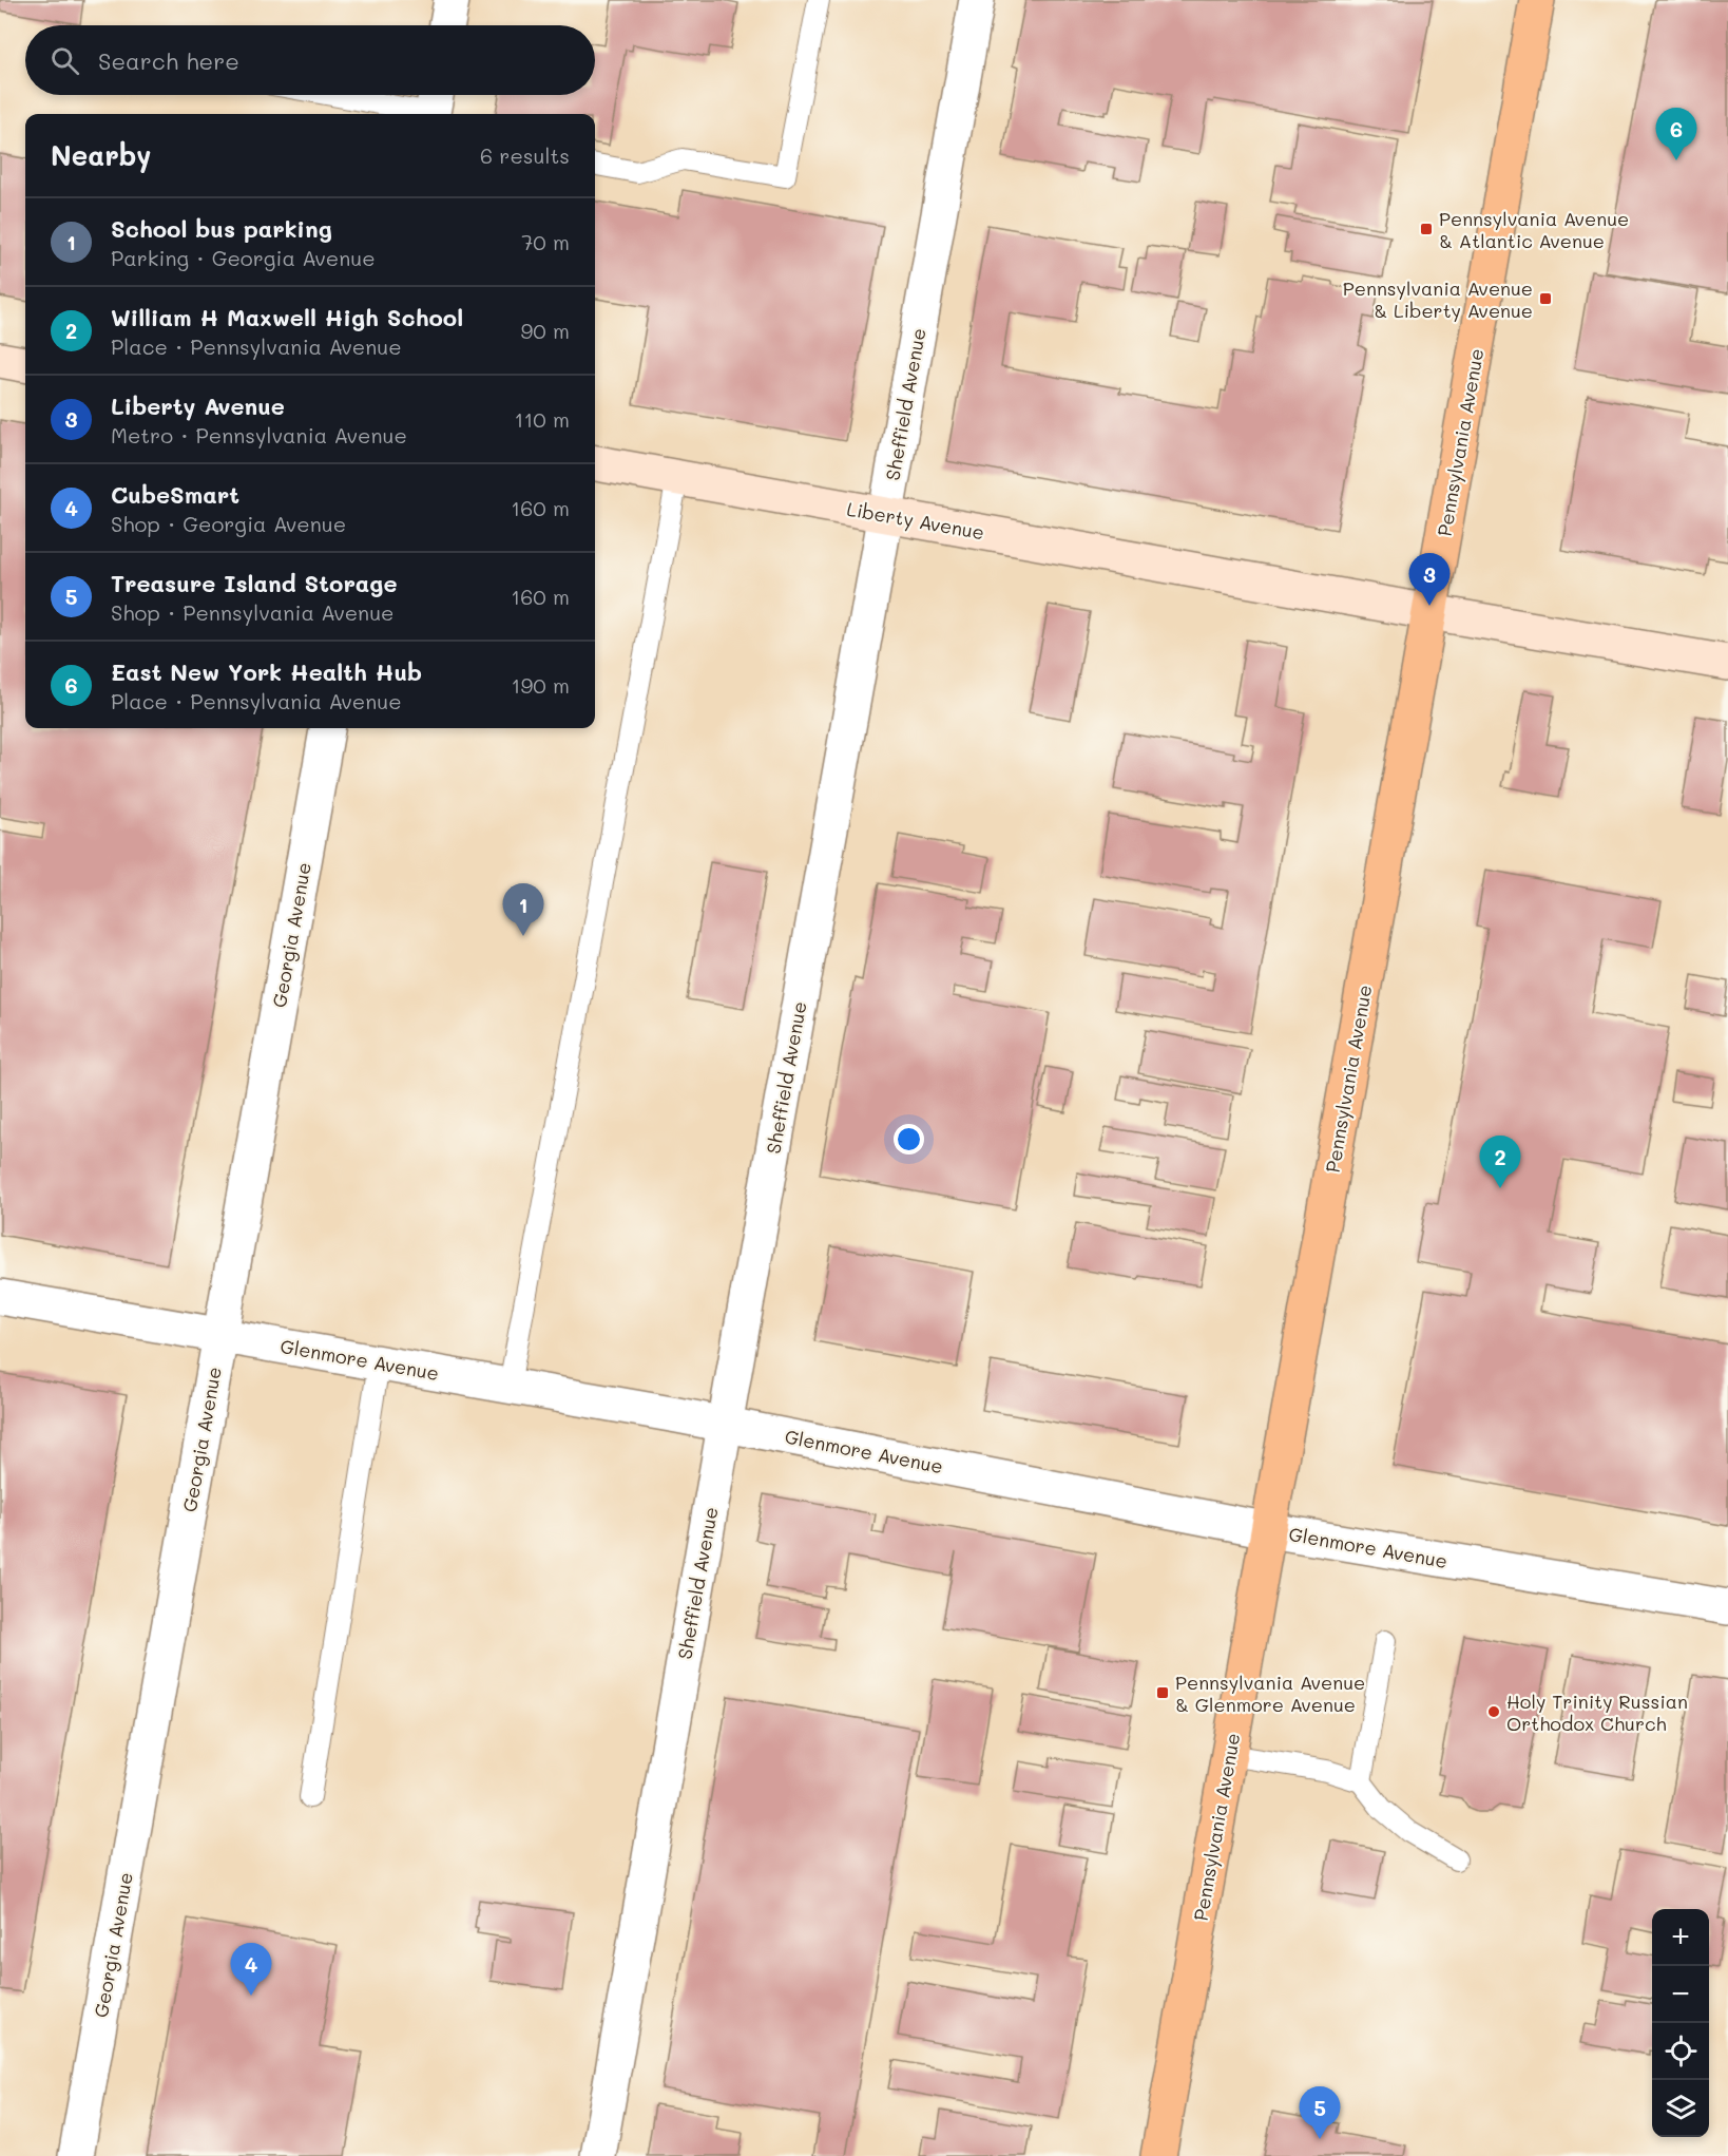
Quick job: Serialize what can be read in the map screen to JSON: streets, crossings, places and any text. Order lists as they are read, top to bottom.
{
  "streets": {
    "main road": ["Pennsylvania Avenue"],
    "street": [
      "Sheffield Avenue",
      "Liberty Avenue",
      "Georgia Avenue",
      "Glenmore Avenue"
    ]
  },
  "crossings": [
    ["Sheffield Avenue", "Liberty Avenue"],
    ["Sheffield Avenue", "Glenmore Avenue"],
    ["Pennsylvania Avenue", "Liberty Avenue"],
    ["Pennsylvania Avenue", "Glenmore Avenue"],
    ["Georgia Avenue", "Glenmore Avenue"]
  ],
  "places": {
    "transit": ["Pennsylvania Avenue & Atlantic Avenue", "Pennsylvania Avenue & Liberty Avenue", "Pennsylvania Avenue & Glenmore Avenue"],
    "other": ["Holy Trinity Russian Orthodox Church"]
  },
  "page": {
    "search": "Search here",
    "pins": [
      "6",
      "3",
      "1",
      "2",
      "4",
      "5"
    ],
    "heading": ["Nearby", "6 results"],
    "list": [
      {
        "mark": "1",
        "name": "School bus parking",
        "note": "Parking · Georgia Avenue",
        "value": "70 m"
      },
      {
        "mark": "2",
        "name": "William H Maxwell High School",
        "note": "Place · Pennsylvania Avenue",
        "value": "90 m"
      },
      {
        "mark": "3",
        "name": "Liberty Avenue",
        "note": "Metro · Pennsylvania Avenue",
        "value": "110 m"
      },
      {
        "mark": "4",
        "name": "CubeSmart",
        "note": "Shop · Georgia Avenue",
        "value": "160 m"
      },
      {
        "mark": "5",
        "name": "Treasure Island Storage",
        "note": "Shop · Pennsylvania Avenue",
        "value": "160 m"
      },
      {
        "mark": "6",
        "name": "East New York Health Hub",
        "note": "Place · Pennsylvania Avenue",
        "value": "190 m"
      }
    ],
    "map_buttons": ["+", "−"]
  }
}
